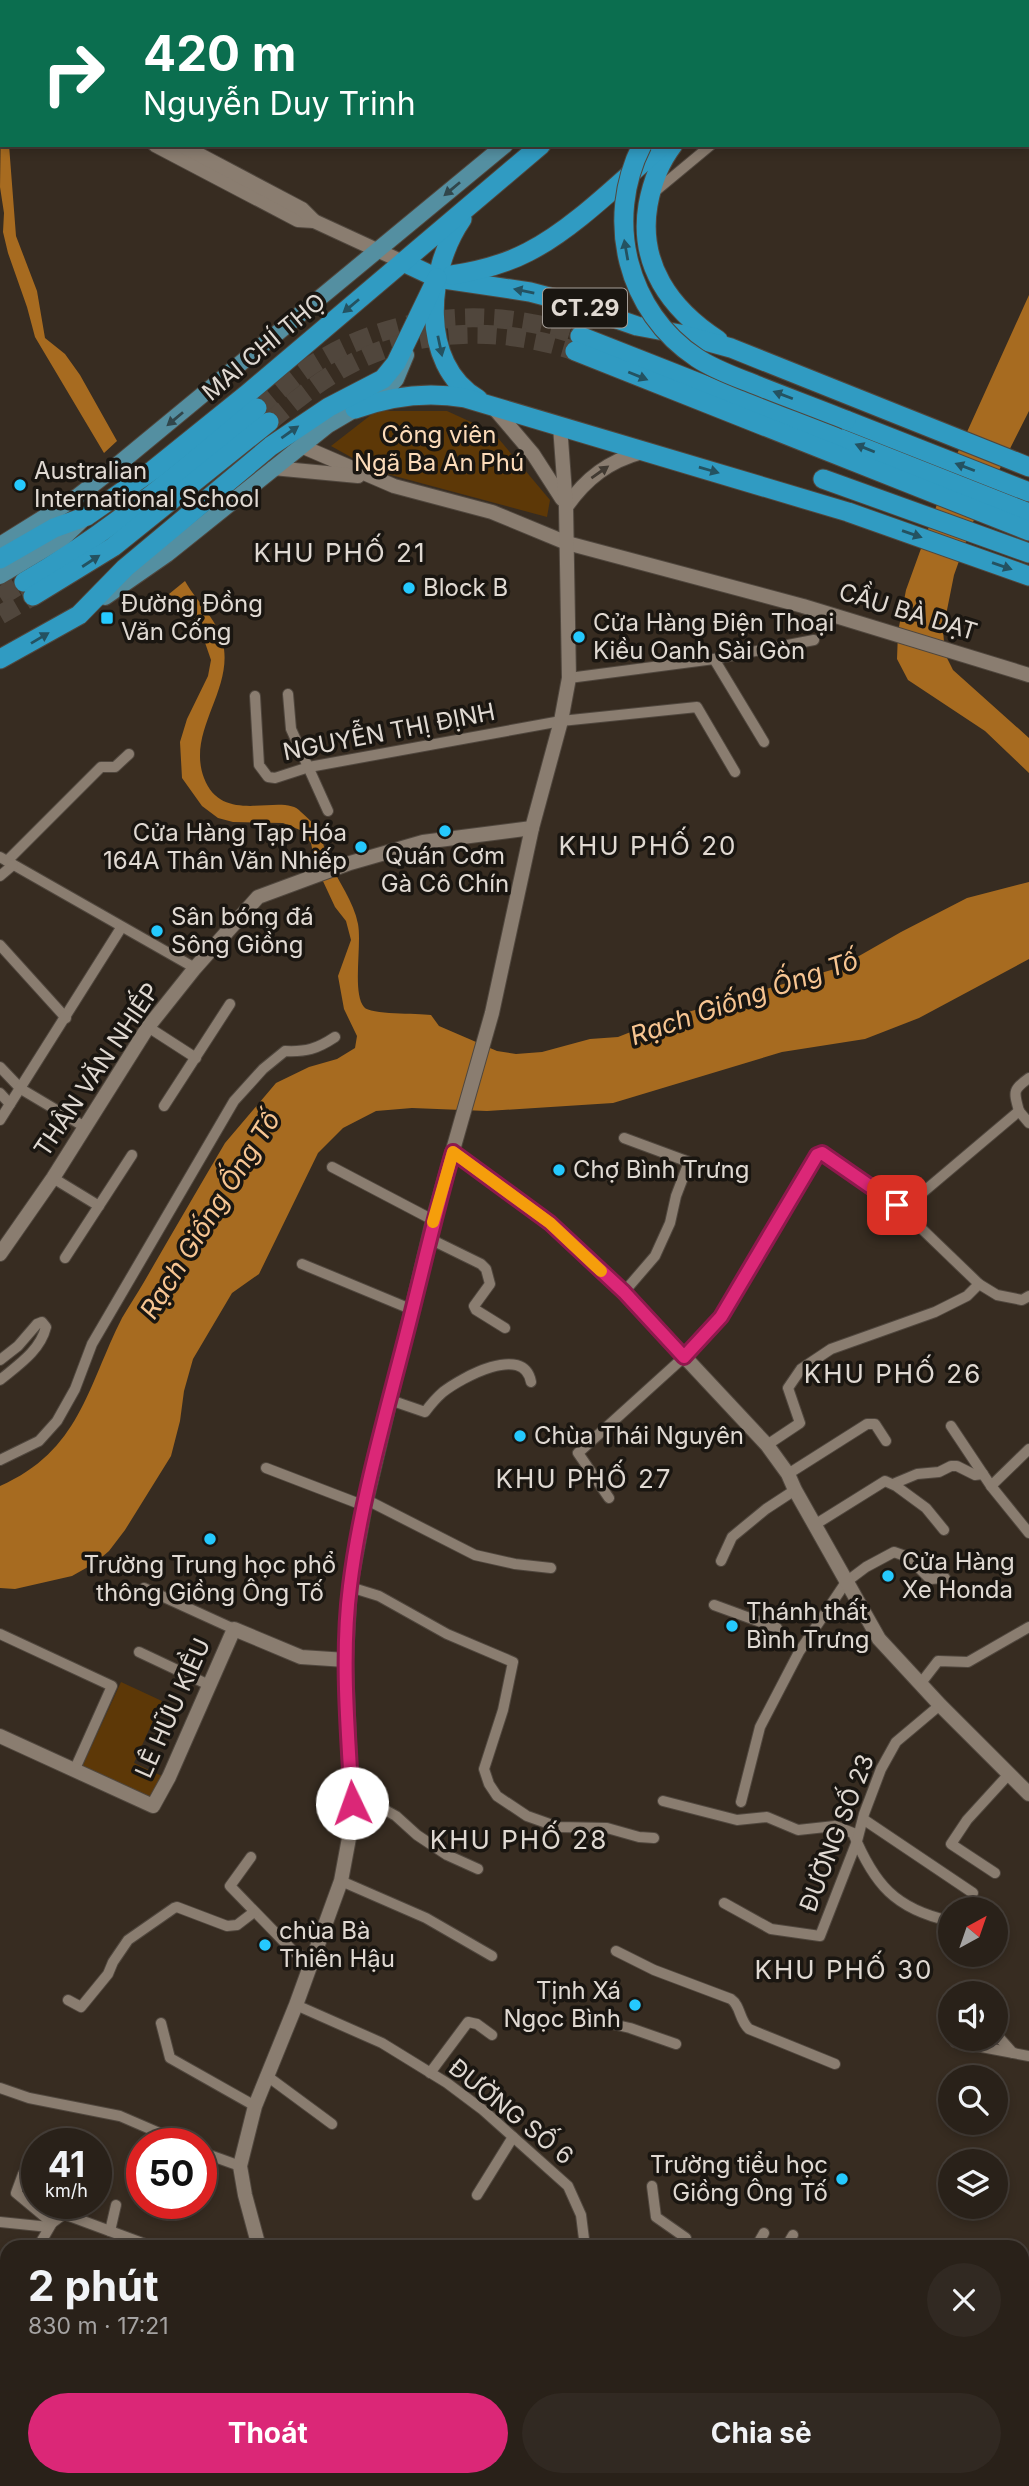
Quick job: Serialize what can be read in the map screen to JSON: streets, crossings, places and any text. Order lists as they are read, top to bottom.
{
  "streets": {
    "highway": ["CT.29", "MAI CHÍ THỌ"],
    "main road": ["CẦU BÀ DẠT", "THÂN VĂN NHIẾP", "LÊ HỮU KIỀU"],
    "street": ["NGUYỄN THỊ ĐỊNH", "ĐƯỜNG SỐ 23", "ĐƯỜNG SỐ 6"]
  },
  "districts": [
    "KHU PHỐ 21",
    "KHU PHỐ 20",
    "KHU PHỐ 26",
    "KHU PHỐ 27",
    "KHU PHỐ 28",
    "KHU PHỐ 30"
  ],
  "water": ["Rạch Giống Ống Tố"],
  "parks": ["Công viên Ngã Ba An Phú"],
  "places": {
    "other": [
      "Australian International School",
      "Block B",
      "Cửa Hàng Điện Thoại Kiều Oanh Sài Gòn",
      "Quán Cơm Gà Cô Chín",
      "Cửa Hàng Tạp Hóa 164A Thân Văn Nhiếp",
      "Sân bóng đá Sông Giồng",
      "Chợ Bình Trưng",
      "Chùa Thái Nguyên",
      "Trường Trung học phổ thông Giồng Ông Tố",
      "Cửa Hàng Xe Honda",
      "Thánh thất Bình Trưng",
      "chùa Bà Thiên Hậu",
      "Tịnh Xá Ngọc Bình",
      "Trường tiểu học Giồng Ông Tố"
    ],
    "transit": ["Đường Đồng Văn Cống"]
  },
  "north": "top right",
  "page": {
    "turn": ["420 m", "Nguyễn Duy Trinh"],
    "speed": "41 km/h",
    "limit": "50",
    "heading": ["2 phút", "830 m · 17:21"],
    "buttons": ["Thoát", "Chia sẻ"]
  }
}
